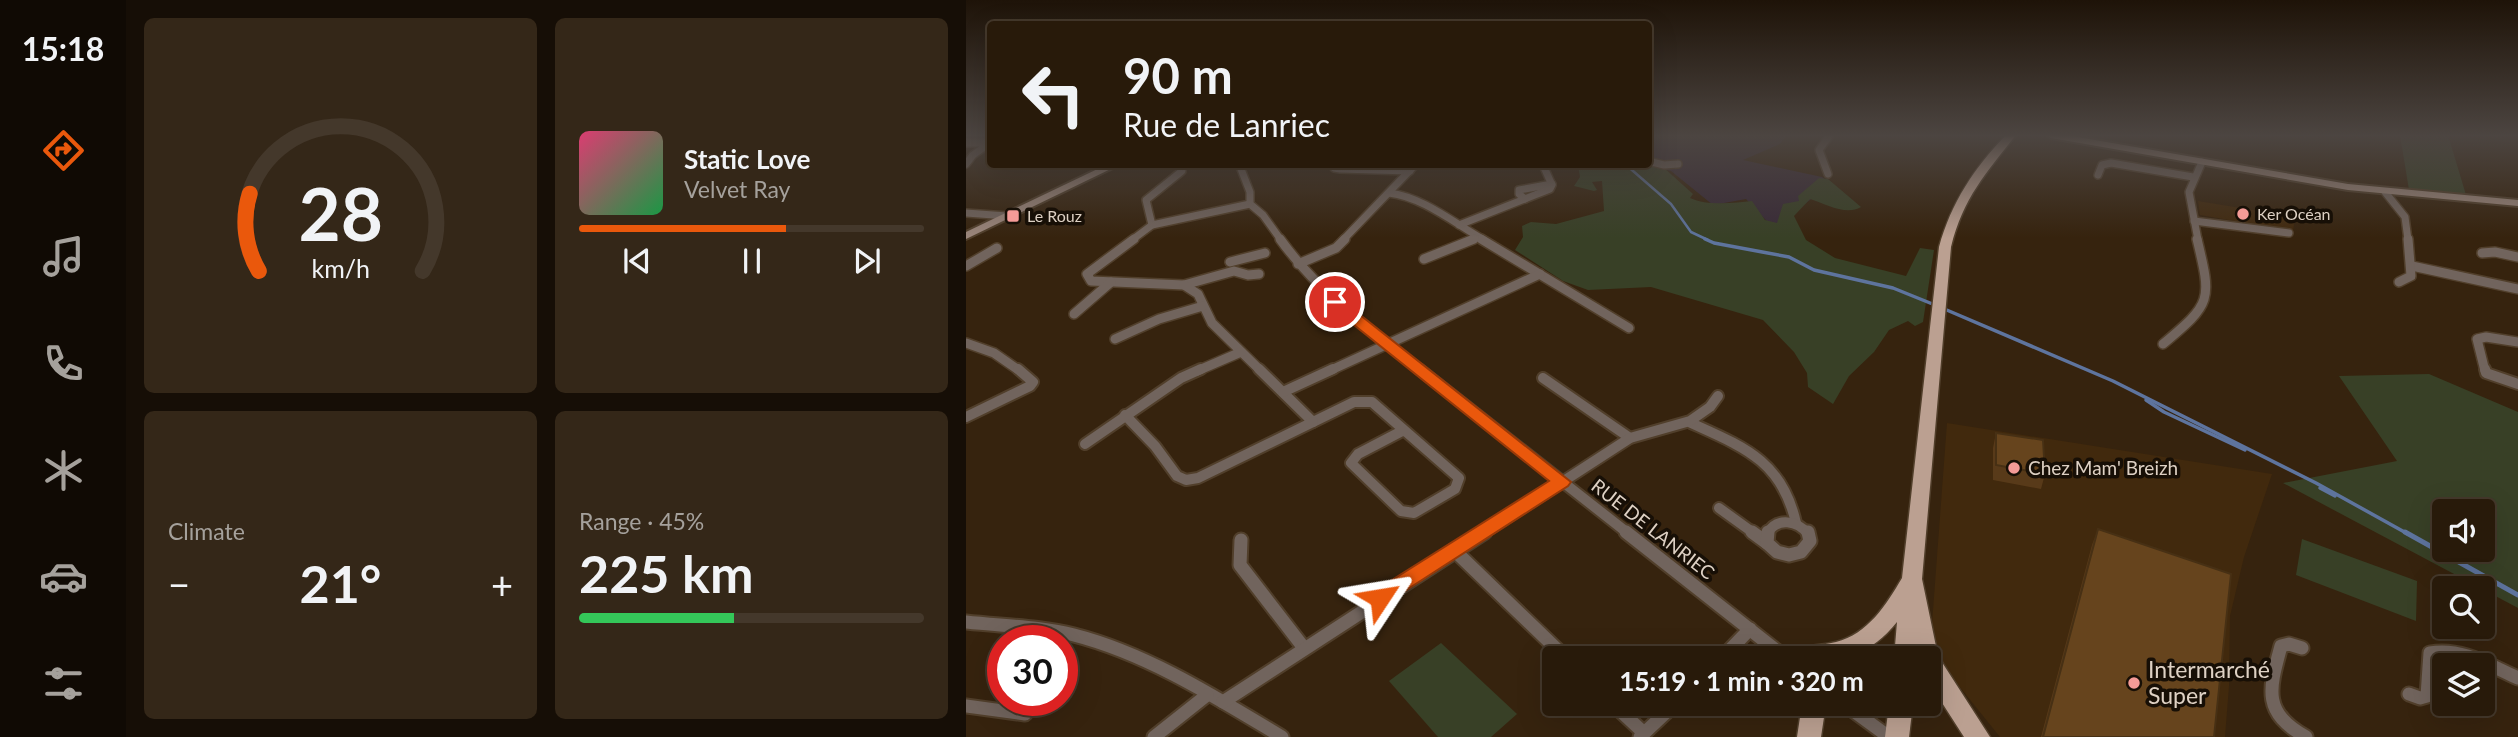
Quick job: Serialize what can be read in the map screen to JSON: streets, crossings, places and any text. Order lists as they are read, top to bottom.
{
  "streets": {
    "street": ["RUE DE LANRIEC"]
  },
  "places": {
    "other": ["Ker Océan", "Chez Mam' Breizh", "Intermarché Super"],
    "transit": ["Le Rouz"]
  },
  "page": {
    "tabs": "15:18",
    "turn": ["90 m", "Rue de Lanriec"],
    "song": ["Static Love", "Velvet Ray"],
    "tile": [
      "Climate",
      ["Range · 45%", "225 km"]
    ],
    "heat": ["−", "21°", "+"],
    "limit": "30",
    "trip": "15:19 · 1 min · 320 m",
    "gauge": ["28", "km/h"]
  }
}
